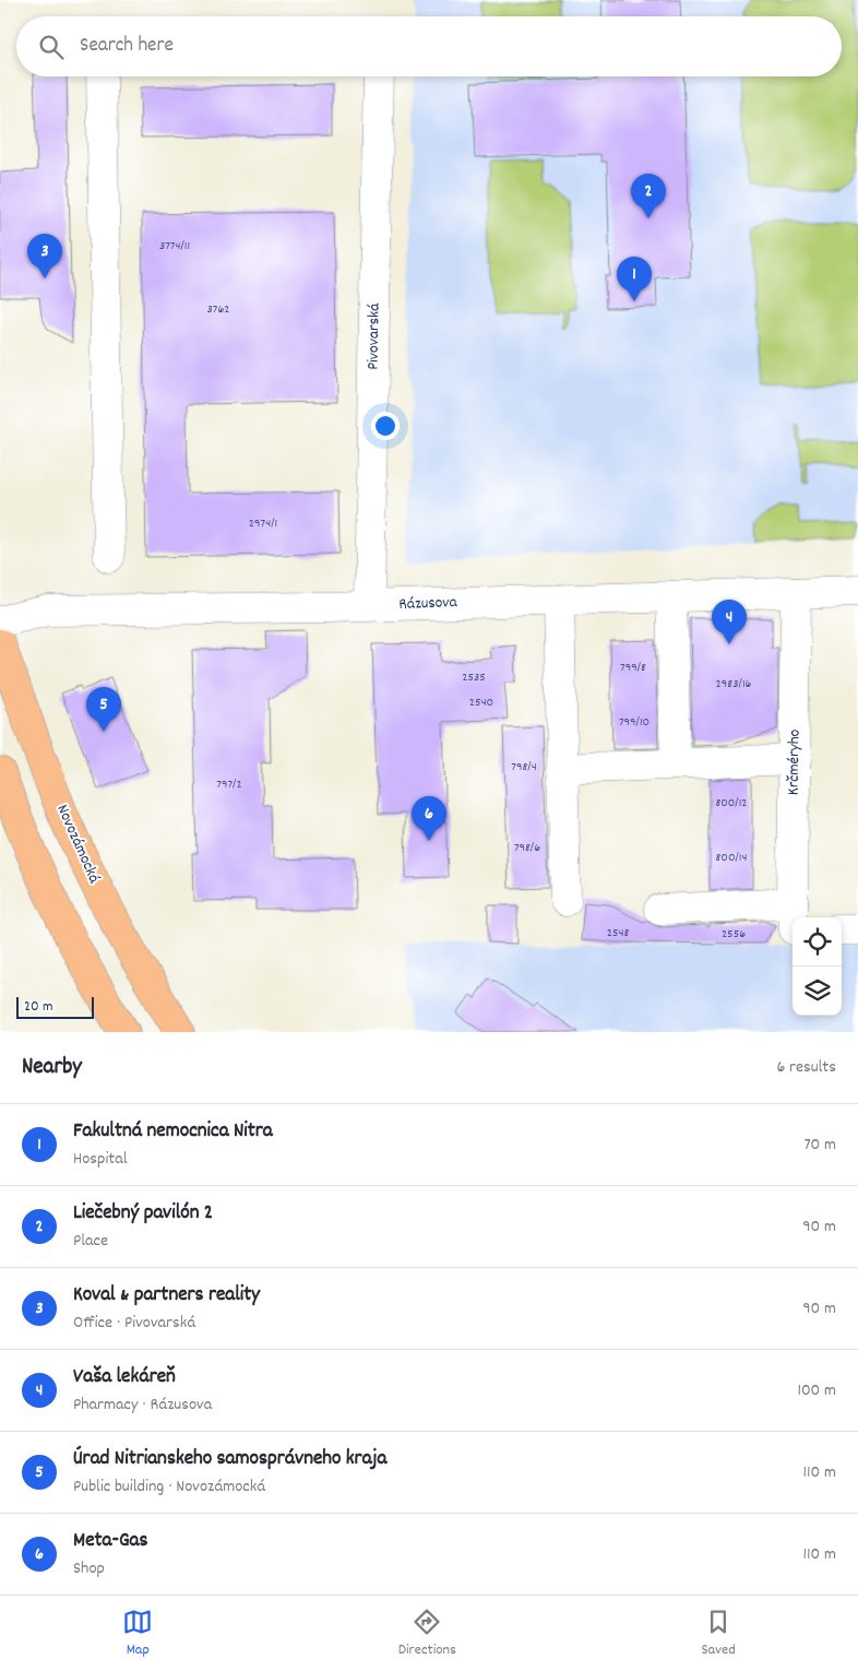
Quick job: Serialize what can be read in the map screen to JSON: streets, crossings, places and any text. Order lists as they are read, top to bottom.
{
  "streets": {
    "main road": ["Novozámocká"],
    "street": ["Pivovarská", "Rázusova", "Krčméryho"]
  },
  "crossings": [
    ["Pivovarská", "Rázusova"],
    ["Rázusova", "Krčméryho"]
  ],
  "house_numbers": [
    "3774/11",
    "3762",
    "2974/1",
    "799/8",
    "2535",
    "2983/16",
    "2540",
    "799/10",
    "798/4",
    "797/2",
    "800/12",
    "798/6",
    "800/14",
    "2548",
    "2556"
  ],
  "scale_bar": "20 m",
  "page": {
    "search": "Search here",
    "pins": [
      "2",
      "3",
      "1",
      "4",
      "5",
      "6"
    ],
    "scale": "20 m",
    "heading": ["Nearby", "6 results"],
    "list": [
      {
        "mark": "1",
        "name": "Fakultná nemocnica Nitra",
        "note": "Hospital",
        "value": "70 m"
      },
      {
        "mark": "2",
        "name": "Liečebný pavilón 2",
        "note": "Place",
        "value": "90 m"
      },
      {
        "mark": "3",
        "name": "Koval & partners reality",
        "note": "Office · Pivovarská",
        "value": "90 m"
      },
      {
        "mark": "4",
        "name": "Vaša lekáreň",
        "note": "Pharmacy · Rázusova",
        "value": "100 m"
      },
      {
        "mark": "5",
        "name": "Úrad Nitrianskeho samosprávneho kraja",
        "note": "Public building · Novozámocká",
        "value": "110 m"
      },
      {
        "mark": "6",
        "name": "Meta-Gas",
        "note": "Shop",
        "value": "110 m"
      }
    ],
    "nav": ["Map", "Directions", "Saved"]
  }
}
